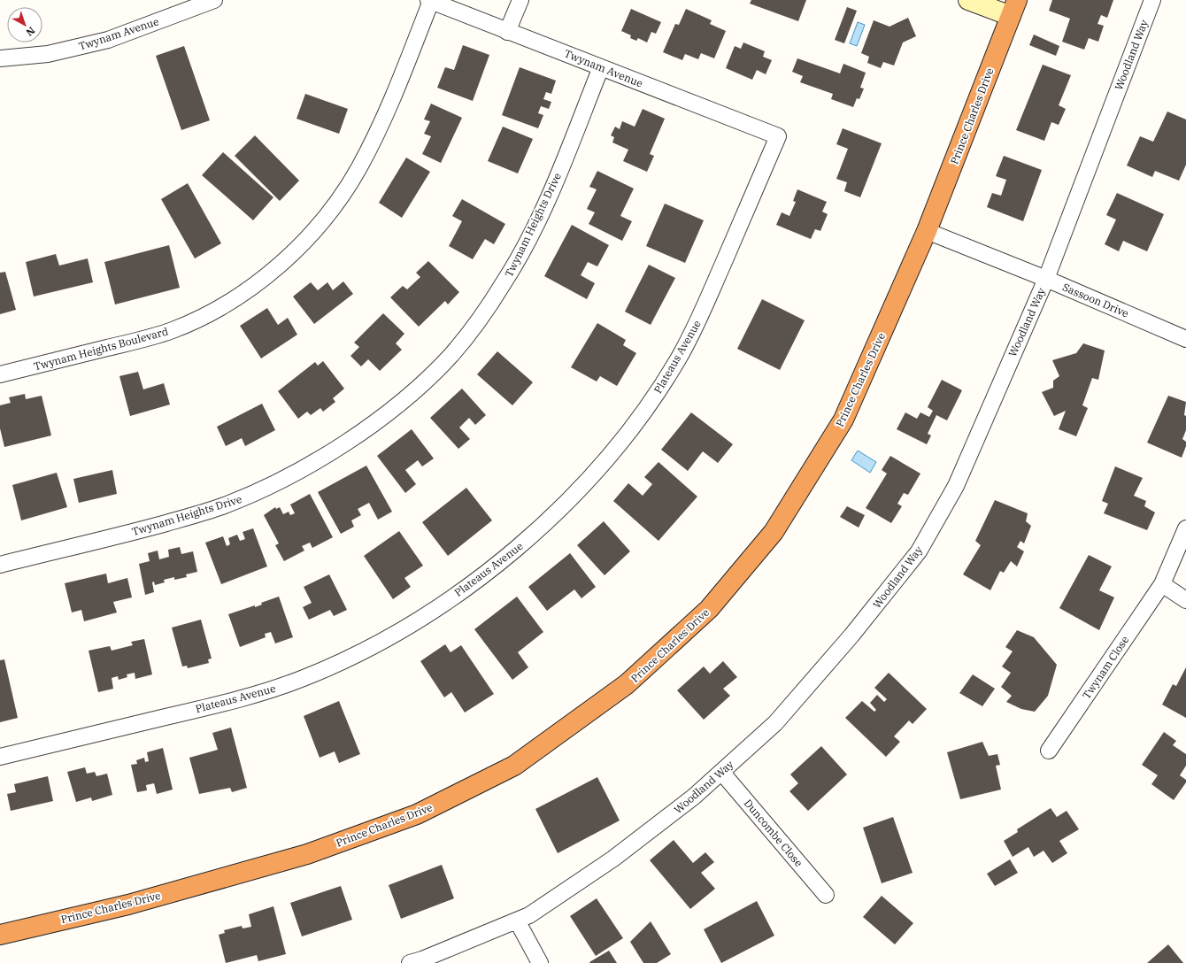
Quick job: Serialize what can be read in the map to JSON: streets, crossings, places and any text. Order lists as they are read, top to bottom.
{
  "streets": {
    "highway": ["Prince Charles Drive"],
    "street": [
      "Twynam Avenue",
      "Woodland Way",
      "Twynam Heights Drive",
      "Sassoon Drive",
      "Twynam Heights Boulevard",
      "Plateaus Avenue",
      "Twynam Close",
      "Duncombe Close"
    ]
  },
  "crossings": [
    ["Twynam Avenue", "Twynam Heights Drive"],
    ["Twynam Avenue", "Twynam Heights Boulevard"],
    ["Twynam Avenue", "Plateaus Avenue"],
    ["Woodland Way", "Sassoon Drive"],
    ["Woodland Way", "Duncombe Close"],
    ["Prince Charles Drive", "Sassoon Drive"]
  ],
  "north": "bottom right"
}
